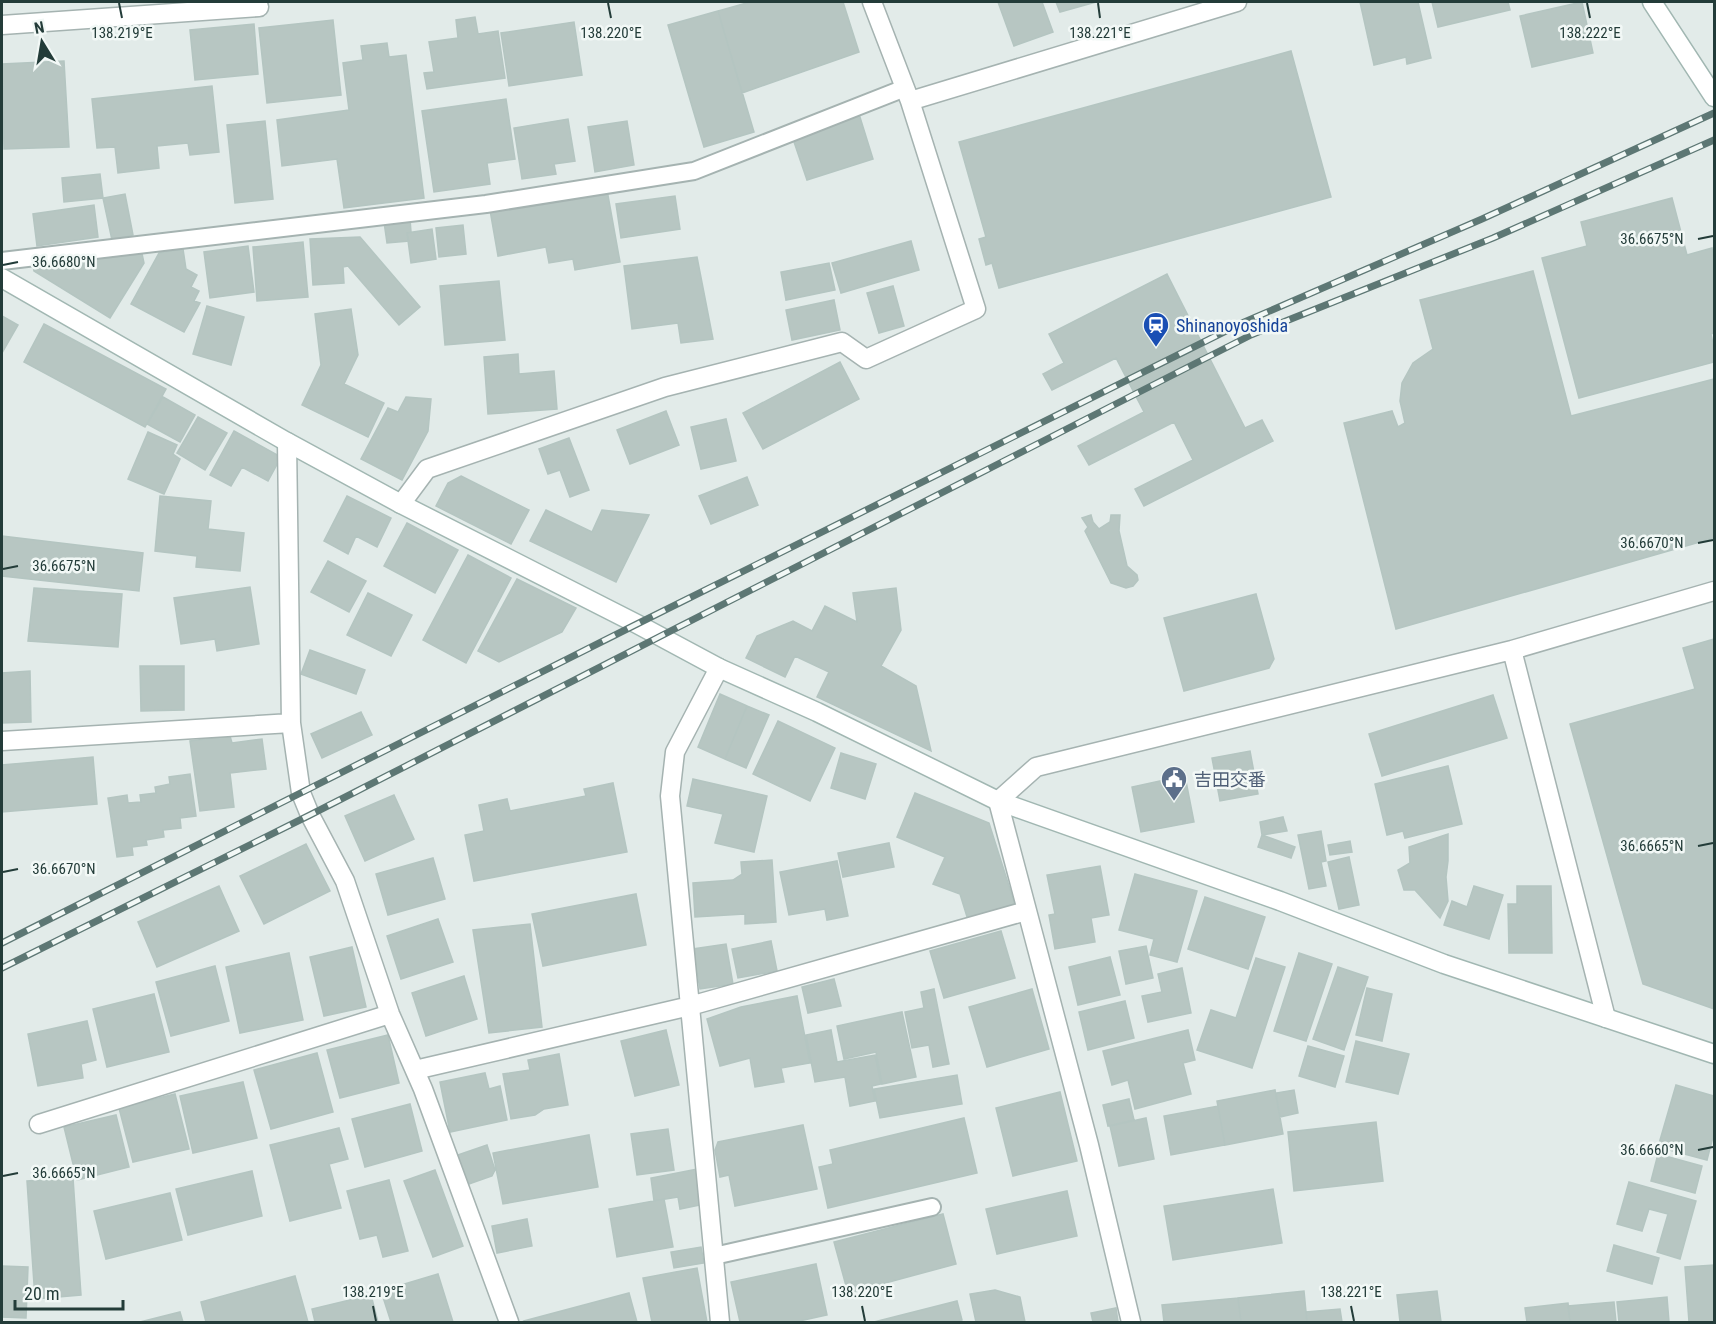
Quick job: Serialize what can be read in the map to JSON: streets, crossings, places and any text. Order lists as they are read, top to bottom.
{
  "places": {
    "station": ["Shinanoyoshida"],
    "public building": ["吉田交番"]
  },
  "scale_bar": "20 m",
  "north": "top",
  "coordinates": [
    "138.222°E",
    "138.219°E",
    "138.220°E",
    "138.221°E",
    "36.6675°N",
    "36.6680°N",
    "36.6670°N",
    "36.6665°N",
    "36.6660°N"
  ]
}
